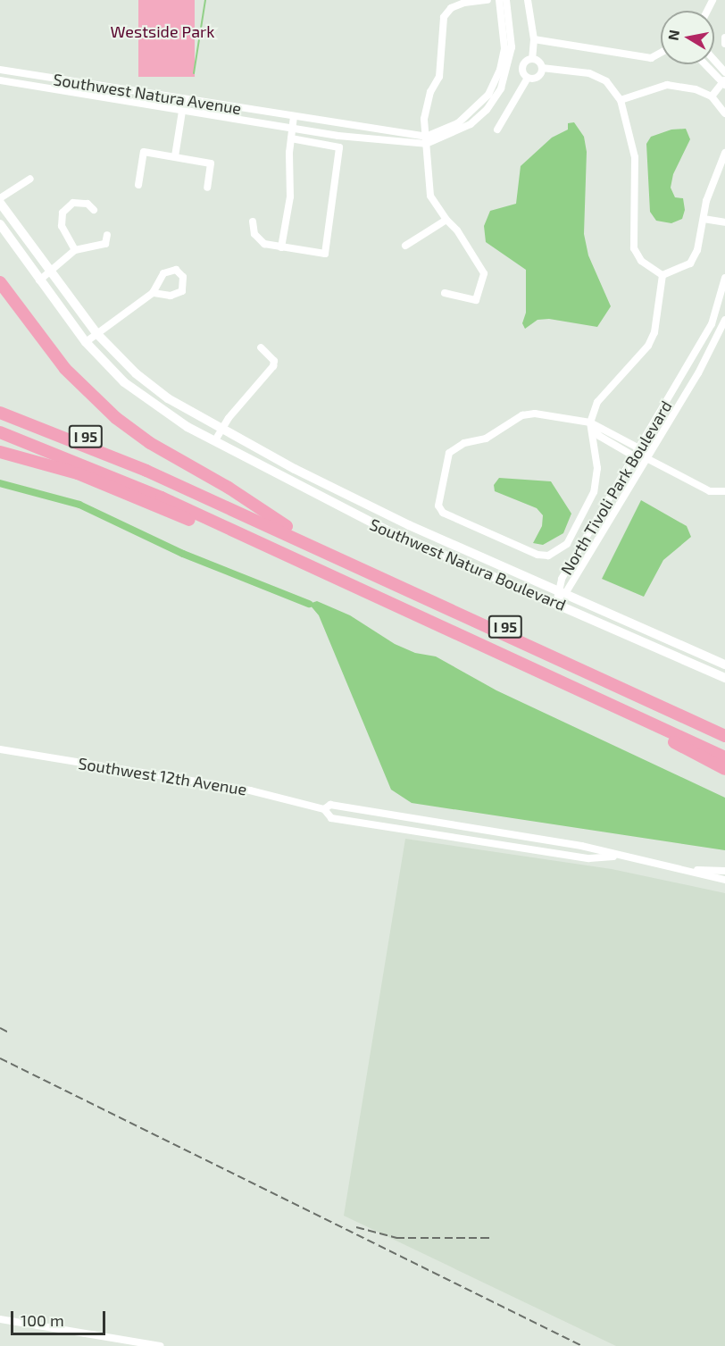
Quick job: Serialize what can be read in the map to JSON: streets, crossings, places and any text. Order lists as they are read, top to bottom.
{
  "streets": {
    "highway": ["I 95"],
    "street": [
      "Southwest Natura Avenue",
      "North Tivoli Park Boulevard",
      "Southwest Natura Boulevard",
      "Southwest 12th Avenue"
    ]
  },
  "crossings": [
    ["North Tivoli Park Boulevard", "Southwest Natura Boulevard"]
  ],
  "parks": ["Westside Park"],
  "scale_bar": "100 m",
  "north": "left"
}
